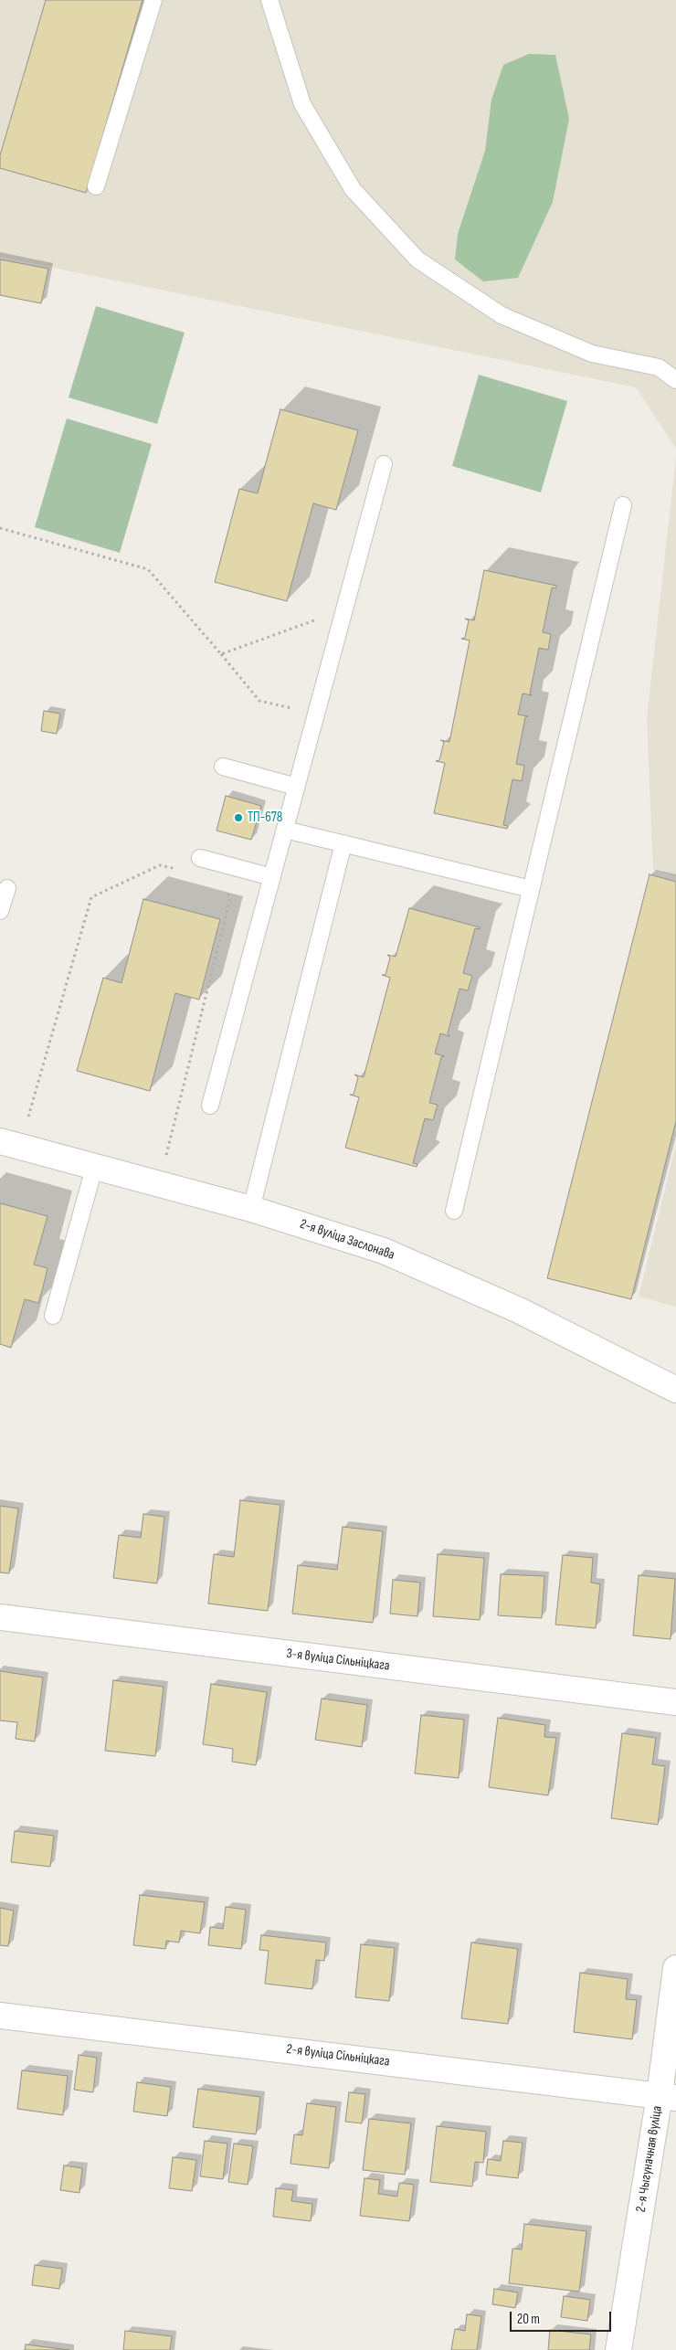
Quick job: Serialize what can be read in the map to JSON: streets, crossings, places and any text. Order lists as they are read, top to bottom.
{
  "streets": {
    "street": [
      "2-я вуліца Заслонава",
      "3-я вуліца Сільніцкага",
      "2-я вуліца Сільніцкага",
      "2-я Чыгуначная вуліца"
    ]
  },
  "crossings": [
    ["2-я вуліца Сільніцкага", "2-я Чыгуначная вуліца"]
  ],
  "places": ["ТП-678"],
  "scale_bar": "20 m"
}
